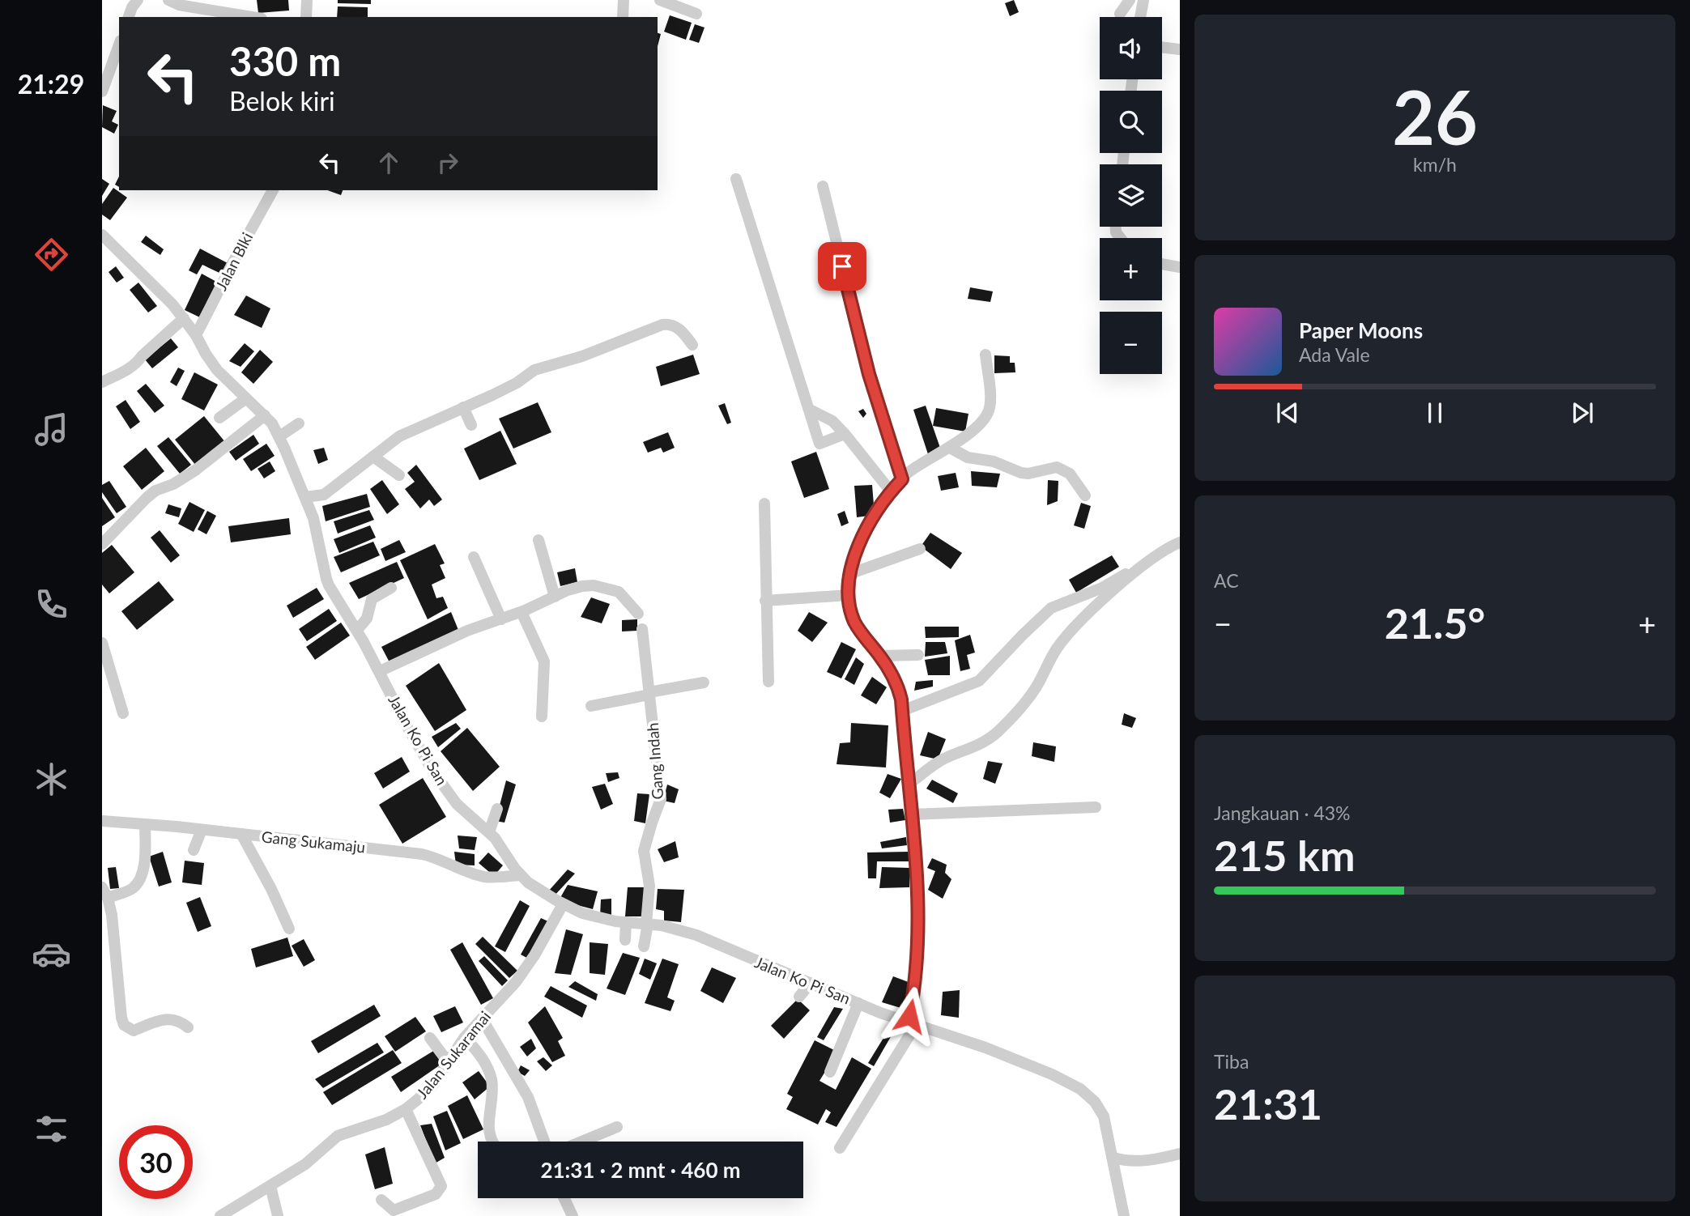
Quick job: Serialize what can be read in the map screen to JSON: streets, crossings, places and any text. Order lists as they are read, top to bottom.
{
  "streets": {
    "street": [
      "Jalan Blki",
      "Jalan Ko Pi San",
      "Gang Indah",
      "Gang Sukamaju",
      "Jalan Sukaramai"
    ]
  },
  "crossings": [
    ["Jalan Blki", "Jalan Ko Pi San"],
    ["Jalan Ko Pi San", "Gang Indah"],
    ["Jalan Ko Pi San", "Gang Sukamaju"],
    ["Jalan Ko Pi San", "Jalan Sukaramai"]
  ],
  "page": {
    "tabs": "21:29",
    "tile": [
      ["26", "km/h"],
      "AC",
      ["Jangkauan · 43%", "215 km"],
      ["Tiba", "21:31"]
    ],
    "map_buttons": ["+", "−"],
    "turn": ["330 m", "Belok kiri"],
    "song": ["Paper Moons", "Ada Vale"],
    "heat": ["−", "21.5°", "+"],
    "limit": "30",
    "trip": "21:31 · 2 mnt · 460 m"
  }
}
